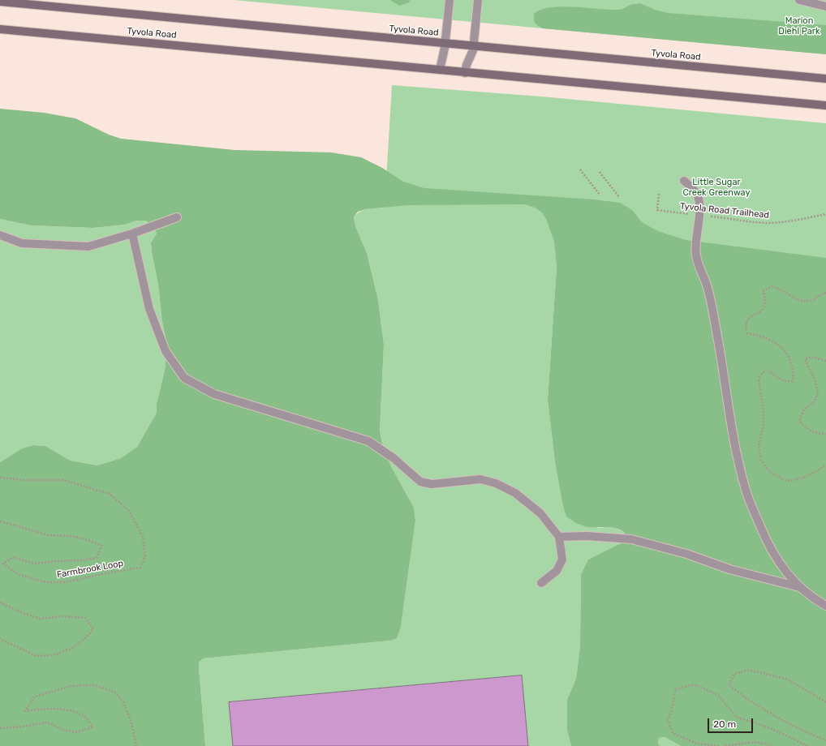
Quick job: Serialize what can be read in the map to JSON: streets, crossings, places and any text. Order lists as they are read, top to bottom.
{
  "streets": {
    "main road": ["Tyvola Road"],
    "path": ["Tyvola Road Trailhead", "Farmbrook Loop"]
  },
  "parks": ["Marion Diehl Park", "Little Sugar Creek Greenway"],
  "scale_bar": "20 m"
}
